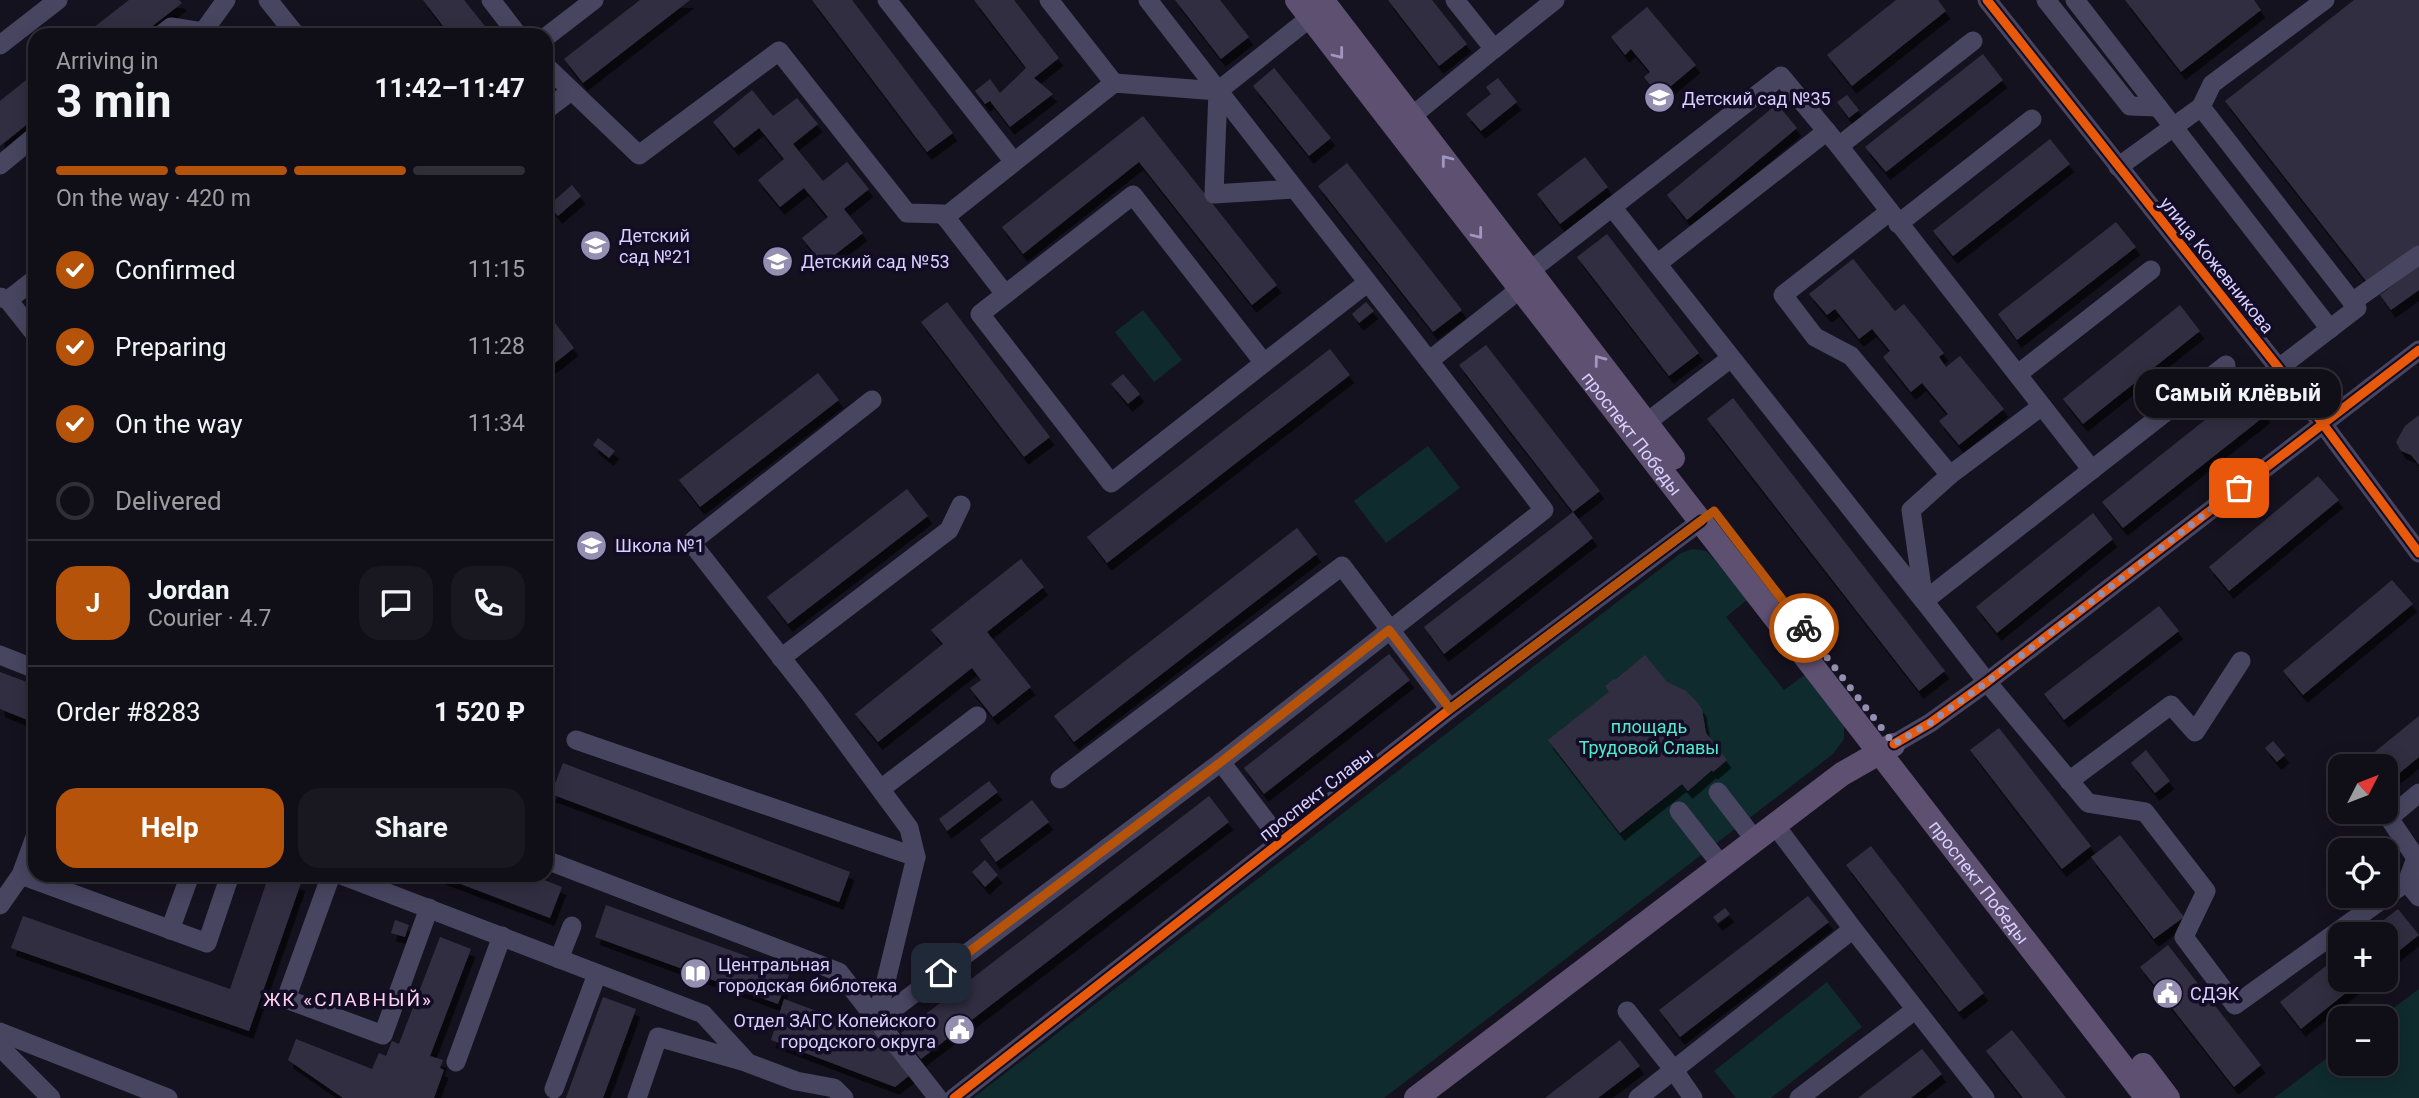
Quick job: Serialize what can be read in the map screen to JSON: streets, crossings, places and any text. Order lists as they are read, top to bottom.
{
  "streets": {
    "main road": ["проспект Победы"],
    "street": ["улица Кожевникова", "проспект Славы"]
  },
  "crossings": [
    ["проспект Победы", "проспект Славы"]
  ],
  "districts": ["ЖК «СЛАВНЫЙ»"],
  "parks": ["площадь Трудовой Славы"],
  "places": {
    "school or university": [
      "Детский сад №35",
      "Детский сад №21",
      "Детский сад №53",
      "Школа №1"
    ],
    "other": ["Самый клёвый"],
    "library": ["Центральная городская библотека"],
    "public building": ["СДЭК", "Отдел ЗАГС Копейского городского округа"]
  },
  "north": "top right",
  "page": {
    "heading": ["3 min", "Arriving in", "11:42–11:47"],
    "panel": [
      "Jordan",
      "Courier · 4.7",
      "Order #8283",
      "1 520 ₽"
    ],
    "bar": "On the way · 420 m",
    "list": [
      ["Confirmed", "11:15"],
      ["Preparing", "11:28"],
      ["On the way", "11:34"],
      "Delivered"
    ],
    "bubble": "Самый клёвый",
    "round": "J",
    "map_buttons": ["+", "−"],
    "buttons": ["Help", "Share"]
  }
}
